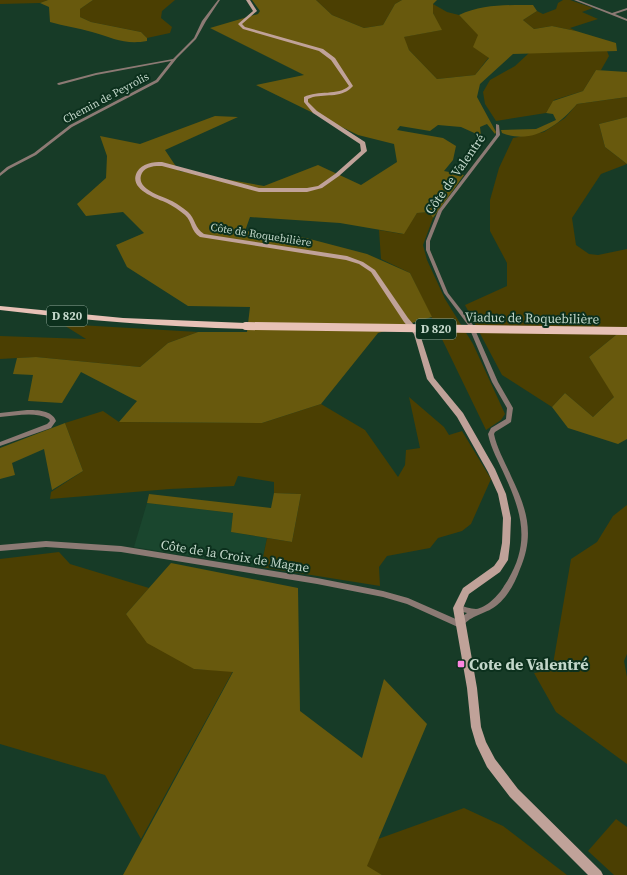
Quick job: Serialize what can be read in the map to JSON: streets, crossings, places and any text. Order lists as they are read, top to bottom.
{
  "streets": {
    "main road": ["D 820", "Viaduc de Roquebilière"],
    "street": [
      "Chemin de Peyrolis",
      "Côte de Valentré",
      "Côte de Roquebilière",
      "Côte de la Croix de Magne"
    ]
  },
  "crossings": [
    ["Côte de Valentré", "Côte de la Croix de Magne"],
    ["D 820", "Viaduc de Roquebilière"]
  ],
  "places": {
    "transit": ["Cote de Valentré"]
  }
}
